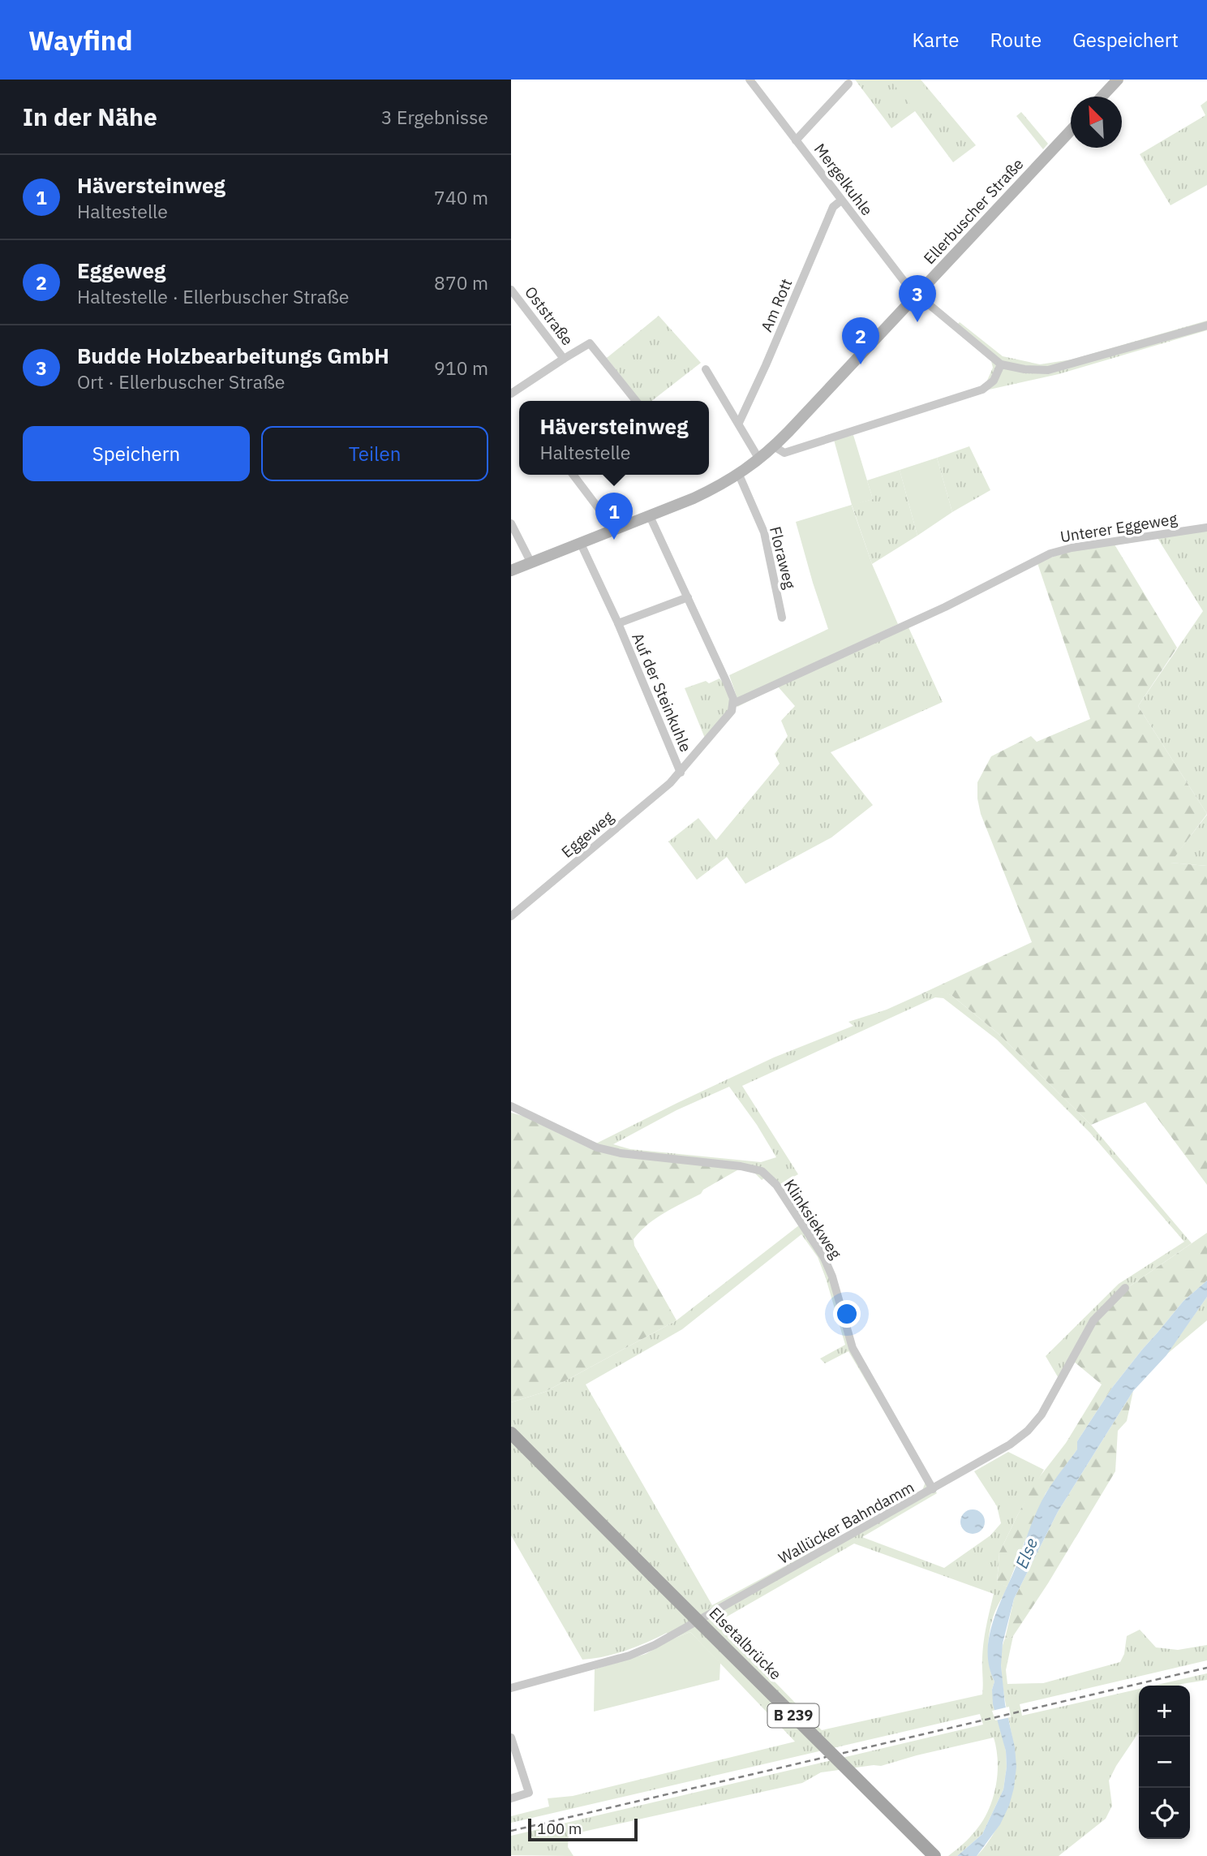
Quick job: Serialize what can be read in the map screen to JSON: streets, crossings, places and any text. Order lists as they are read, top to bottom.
{
  "streets": {
    "main road": ["Ellerbuscher Straße", "Elsetalbrücke", "B 239"],
    "street": [
      "Mergelkuhle",
      "Am Rott",
      "Oststraße",
      "Unterer Eggeweg",
      "Floraweg",
      "Auf der Steinkuhle",
      "Eggeweg",
      "Klinksiekweg",
      "Wallücker Bahndamm"
    ]
  },
  "crossings": [
    ["Mergelkuhle", "Ellerbuscher Straße"],
    ["Mergelkuhle", "Am Rott"],
    ["Ellerbuscher Straße", "Floraweg"],
    ["Ellerbuscher Straße", "Auf der Steinkuhle"],
    ["Unterer Eggeweg", "Auf der Steinkuhle"],
    ["Auf der Steinkuhle", "Eggeweg"],
    ["Klinksiekweg", "Wallücker Bahndamm"]
  ],
  "water": ["Else"],
  "scale_bar": "100 m",
  "north": "top left",
  "page": {
    "header": "Wayfind",
    "nav": ["Karte", "Route", "Gespeichert"],
    "heading": ["In der Nähe", "3 Ergebnisse"],
    "list": [
      {
        "mark": "1",
        "name": "Häversteinweg",
        "note": "Haltestelle",
        "value": "740 m"
      },
      {
        "mark": "2",
        "name": "Eggeweg",
        "note": "Haltestelle · Ellerbuscher Straße",
        "value": "870 m"
      },
      {
        "mark": "3",
        "name": "Budde Holzbearbeitungs GmbH",
        "note": "Ort · Ellerbuscher Straße",
        "value": "910 m"
      }
    ],
    "pins": ["3", "2", "1"],
    "popup": ["Häversteinweg", "Haltestelle"],
    "buttons": ["Speichern", "Teilen"],
    "map_buttons": ["+", "−"],
    "scale": "100 m"
  }
}
